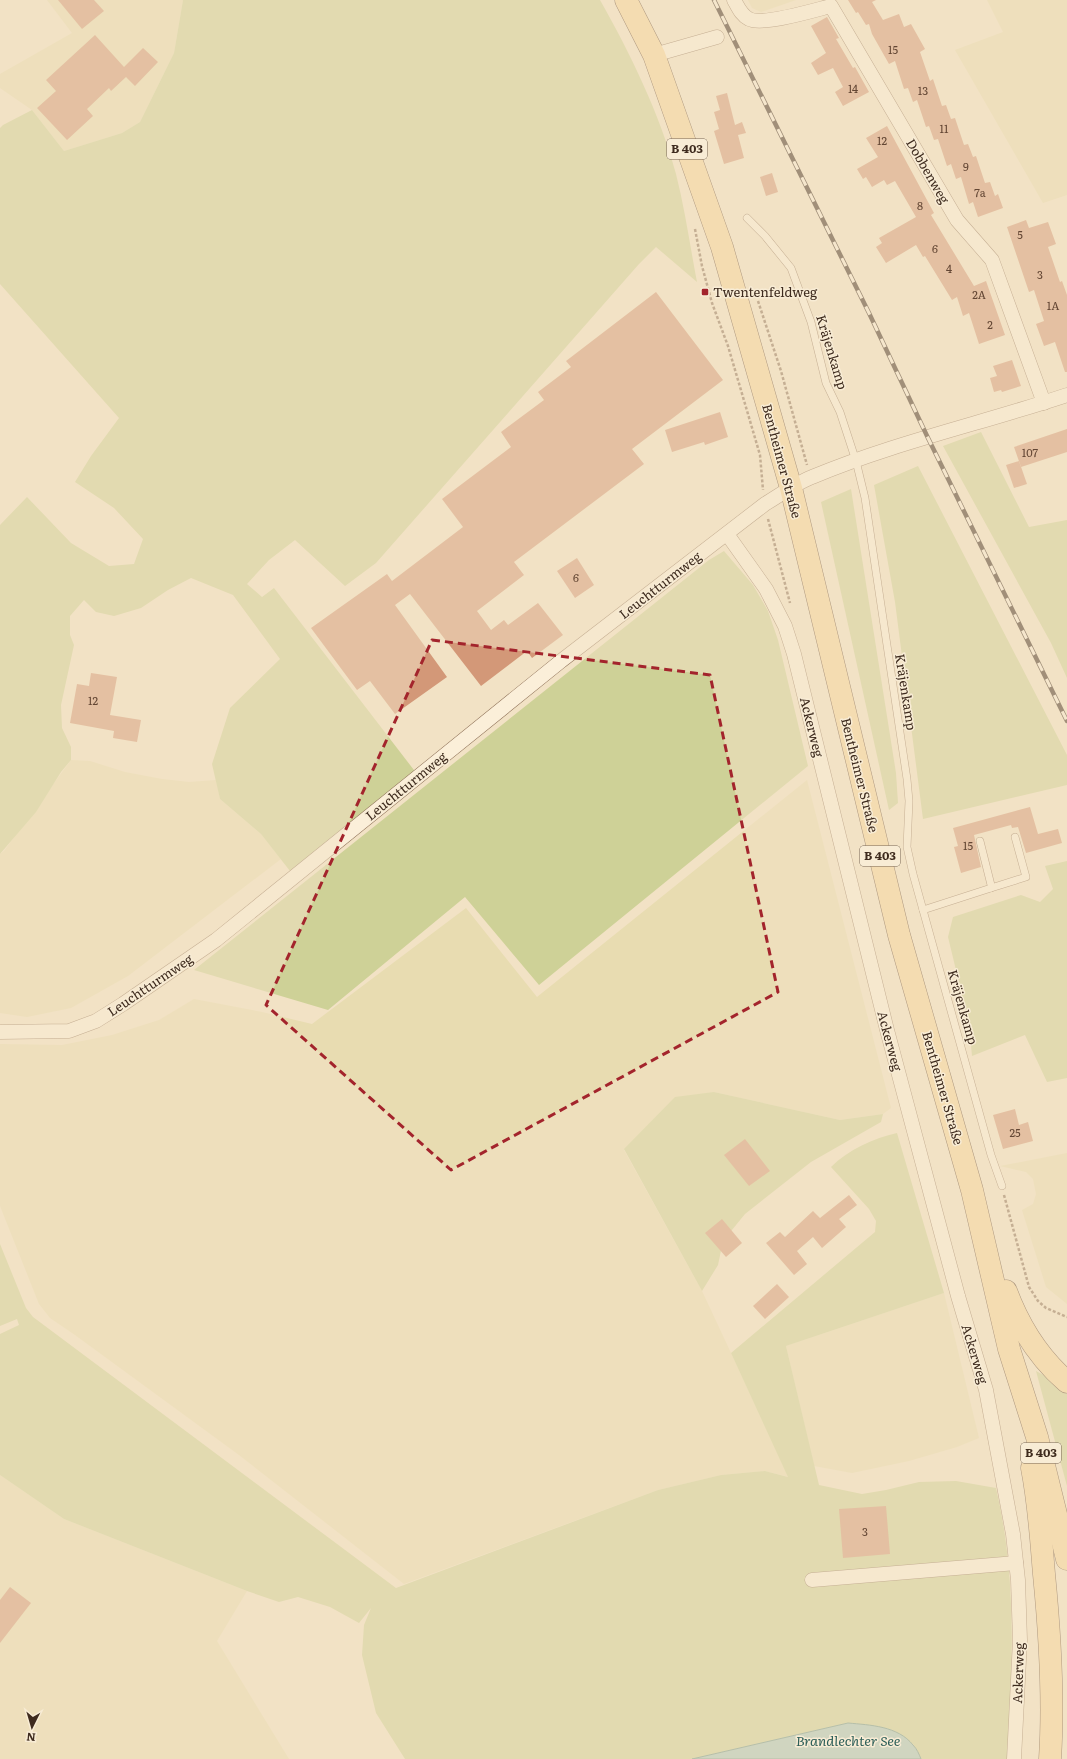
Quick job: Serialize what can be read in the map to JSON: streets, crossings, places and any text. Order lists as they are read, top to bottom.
{
  "streets": {
    "main road": ["B 403", "Bentheimer Straße"],
    "street": ["Dobbenweg", "Leuchtturmweg", "Ackerweg"],
    "lane": ["Kräjenkamp"]
  },
  "crossings": [
    ["Bentheimer Straße", "Leuchtturmweg"],
    ["Leuchtturmweg", "Ackerweg"]
  ],
  "water": ["Brandlechter See"],
  "places": {
    "transit": ["Twentenfeldweg"]
  },
  "house_numbers": [
    "15",
    "14",
    "13",
    "11",
    "12",
    "9",
    "7a",
    "8",
    "5",
    "6",
    "4",
    "3",
    "2A",
    "1A",
    "2",
    "107",
    "6",
    "12",
    "15",
    "25",
    "3"
  ],
  "north": "bottom"
}
